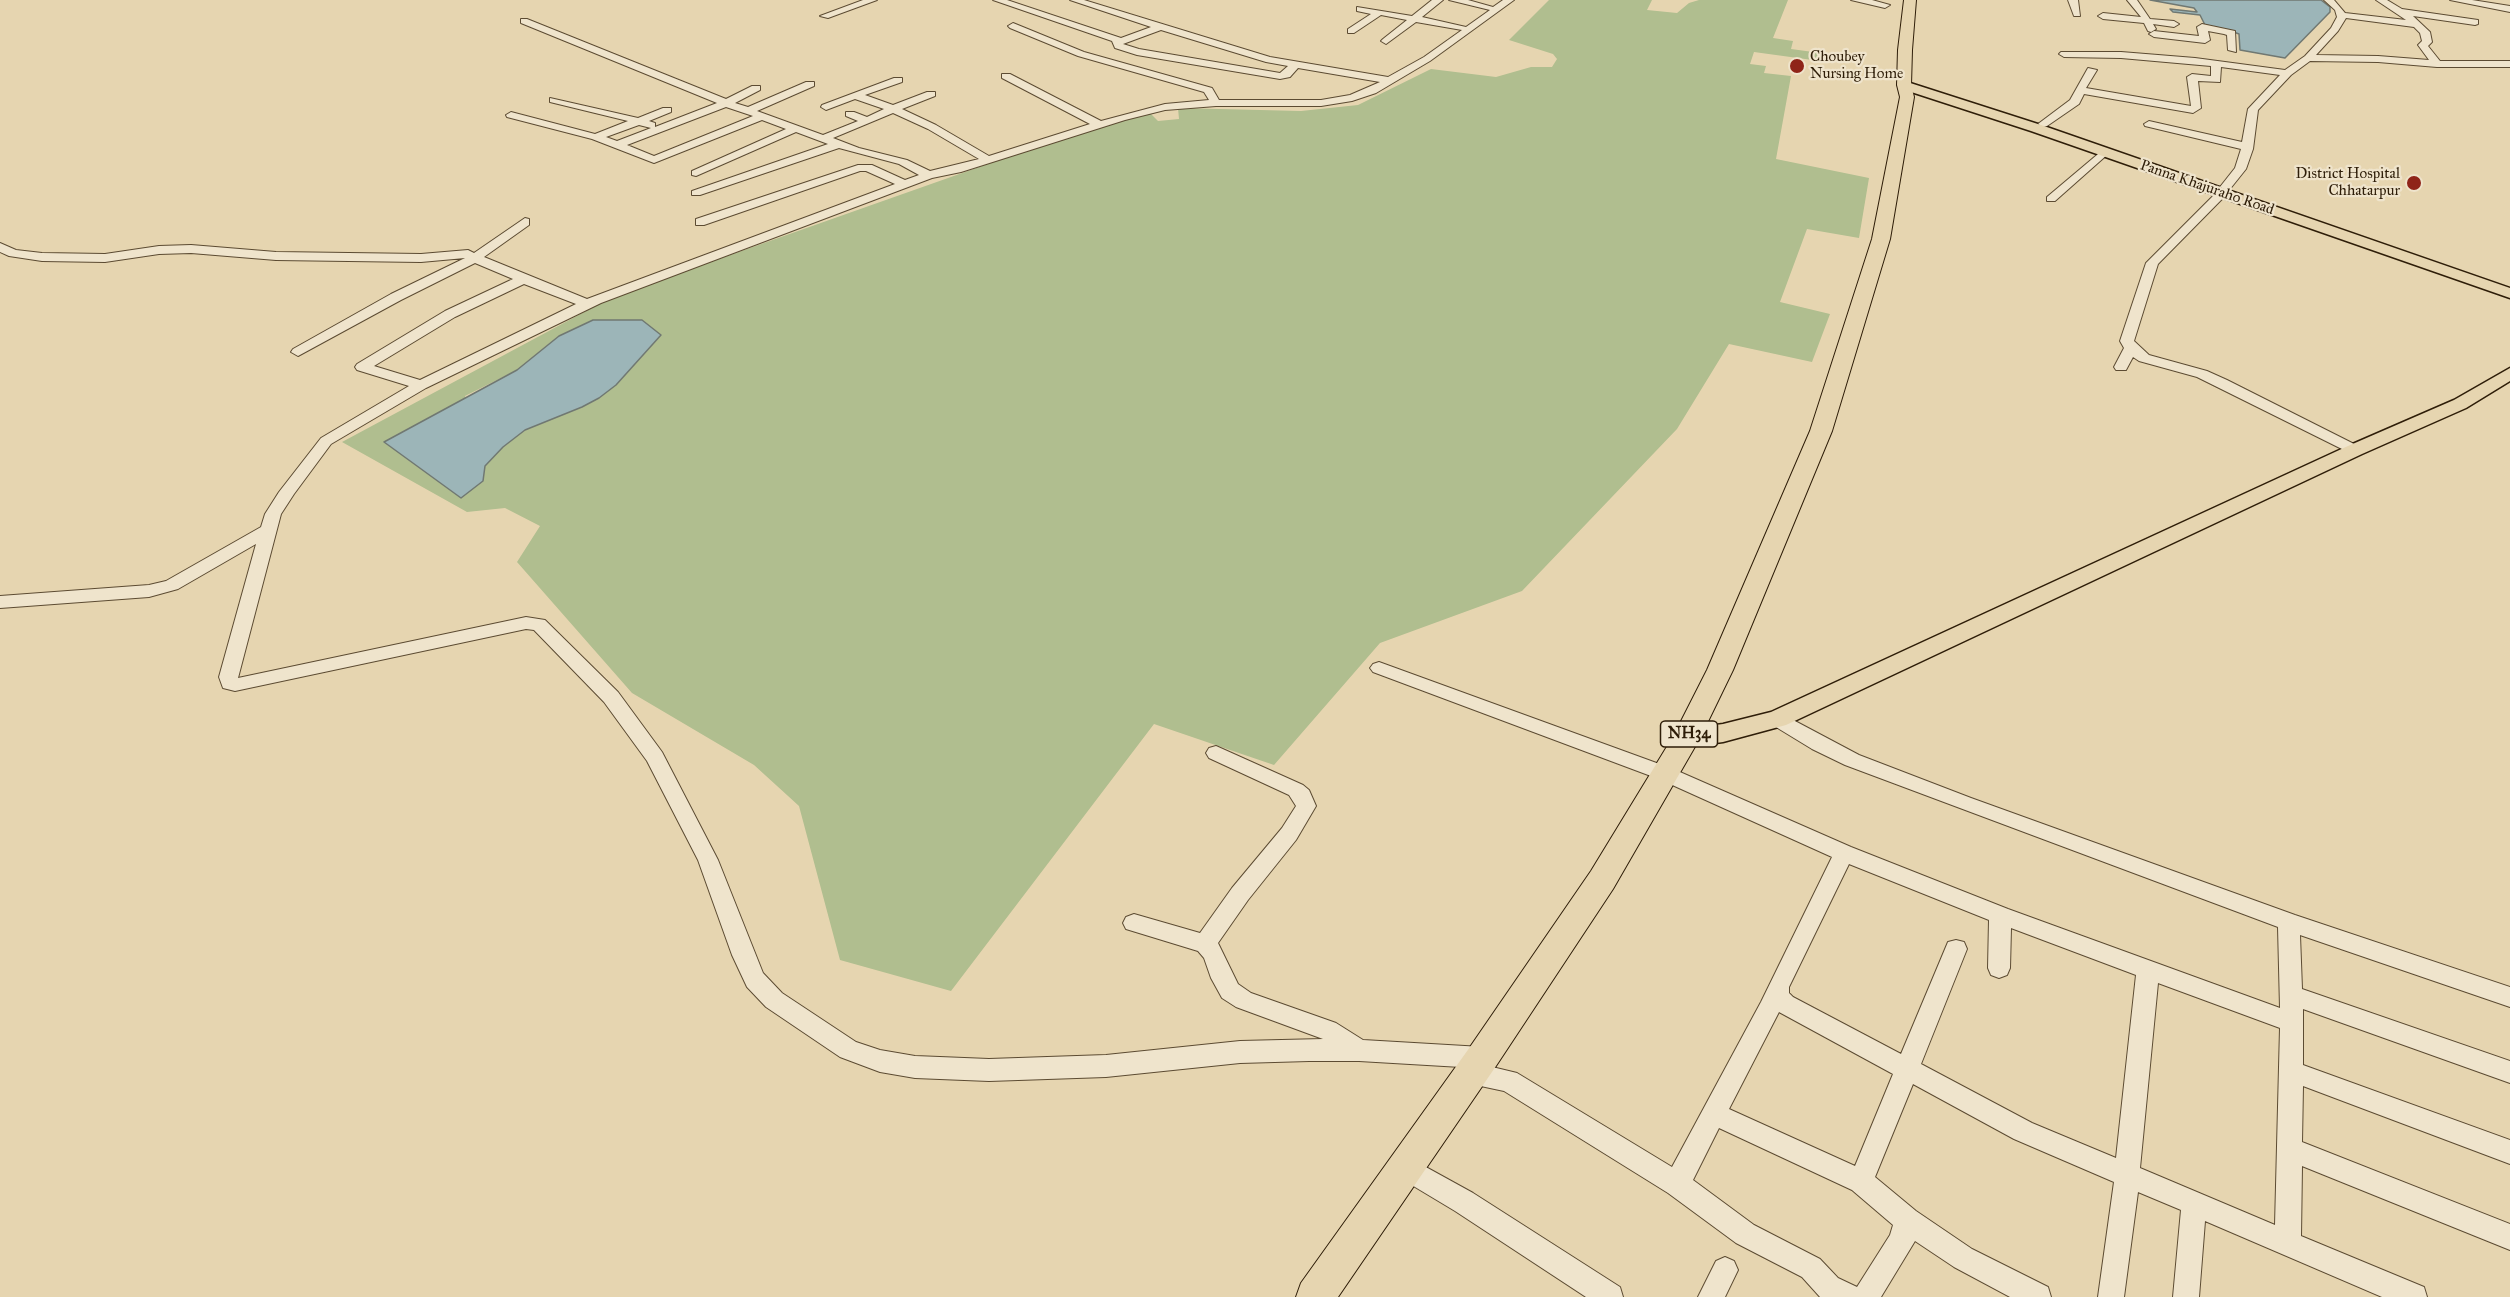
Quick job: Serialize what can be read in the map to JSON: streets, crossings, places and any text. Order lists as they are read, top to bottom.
{
  "streets": {
    "highway": ["NH34"],
    "main road": ["Panna Khajuraho Road"]
  },
  "crossings": [
    ["Panna Khajuraho Road", "NH34"]
  ],
  "places": ["Choubey Nursing Home", "District Hospital Chhatarpur"]
}
